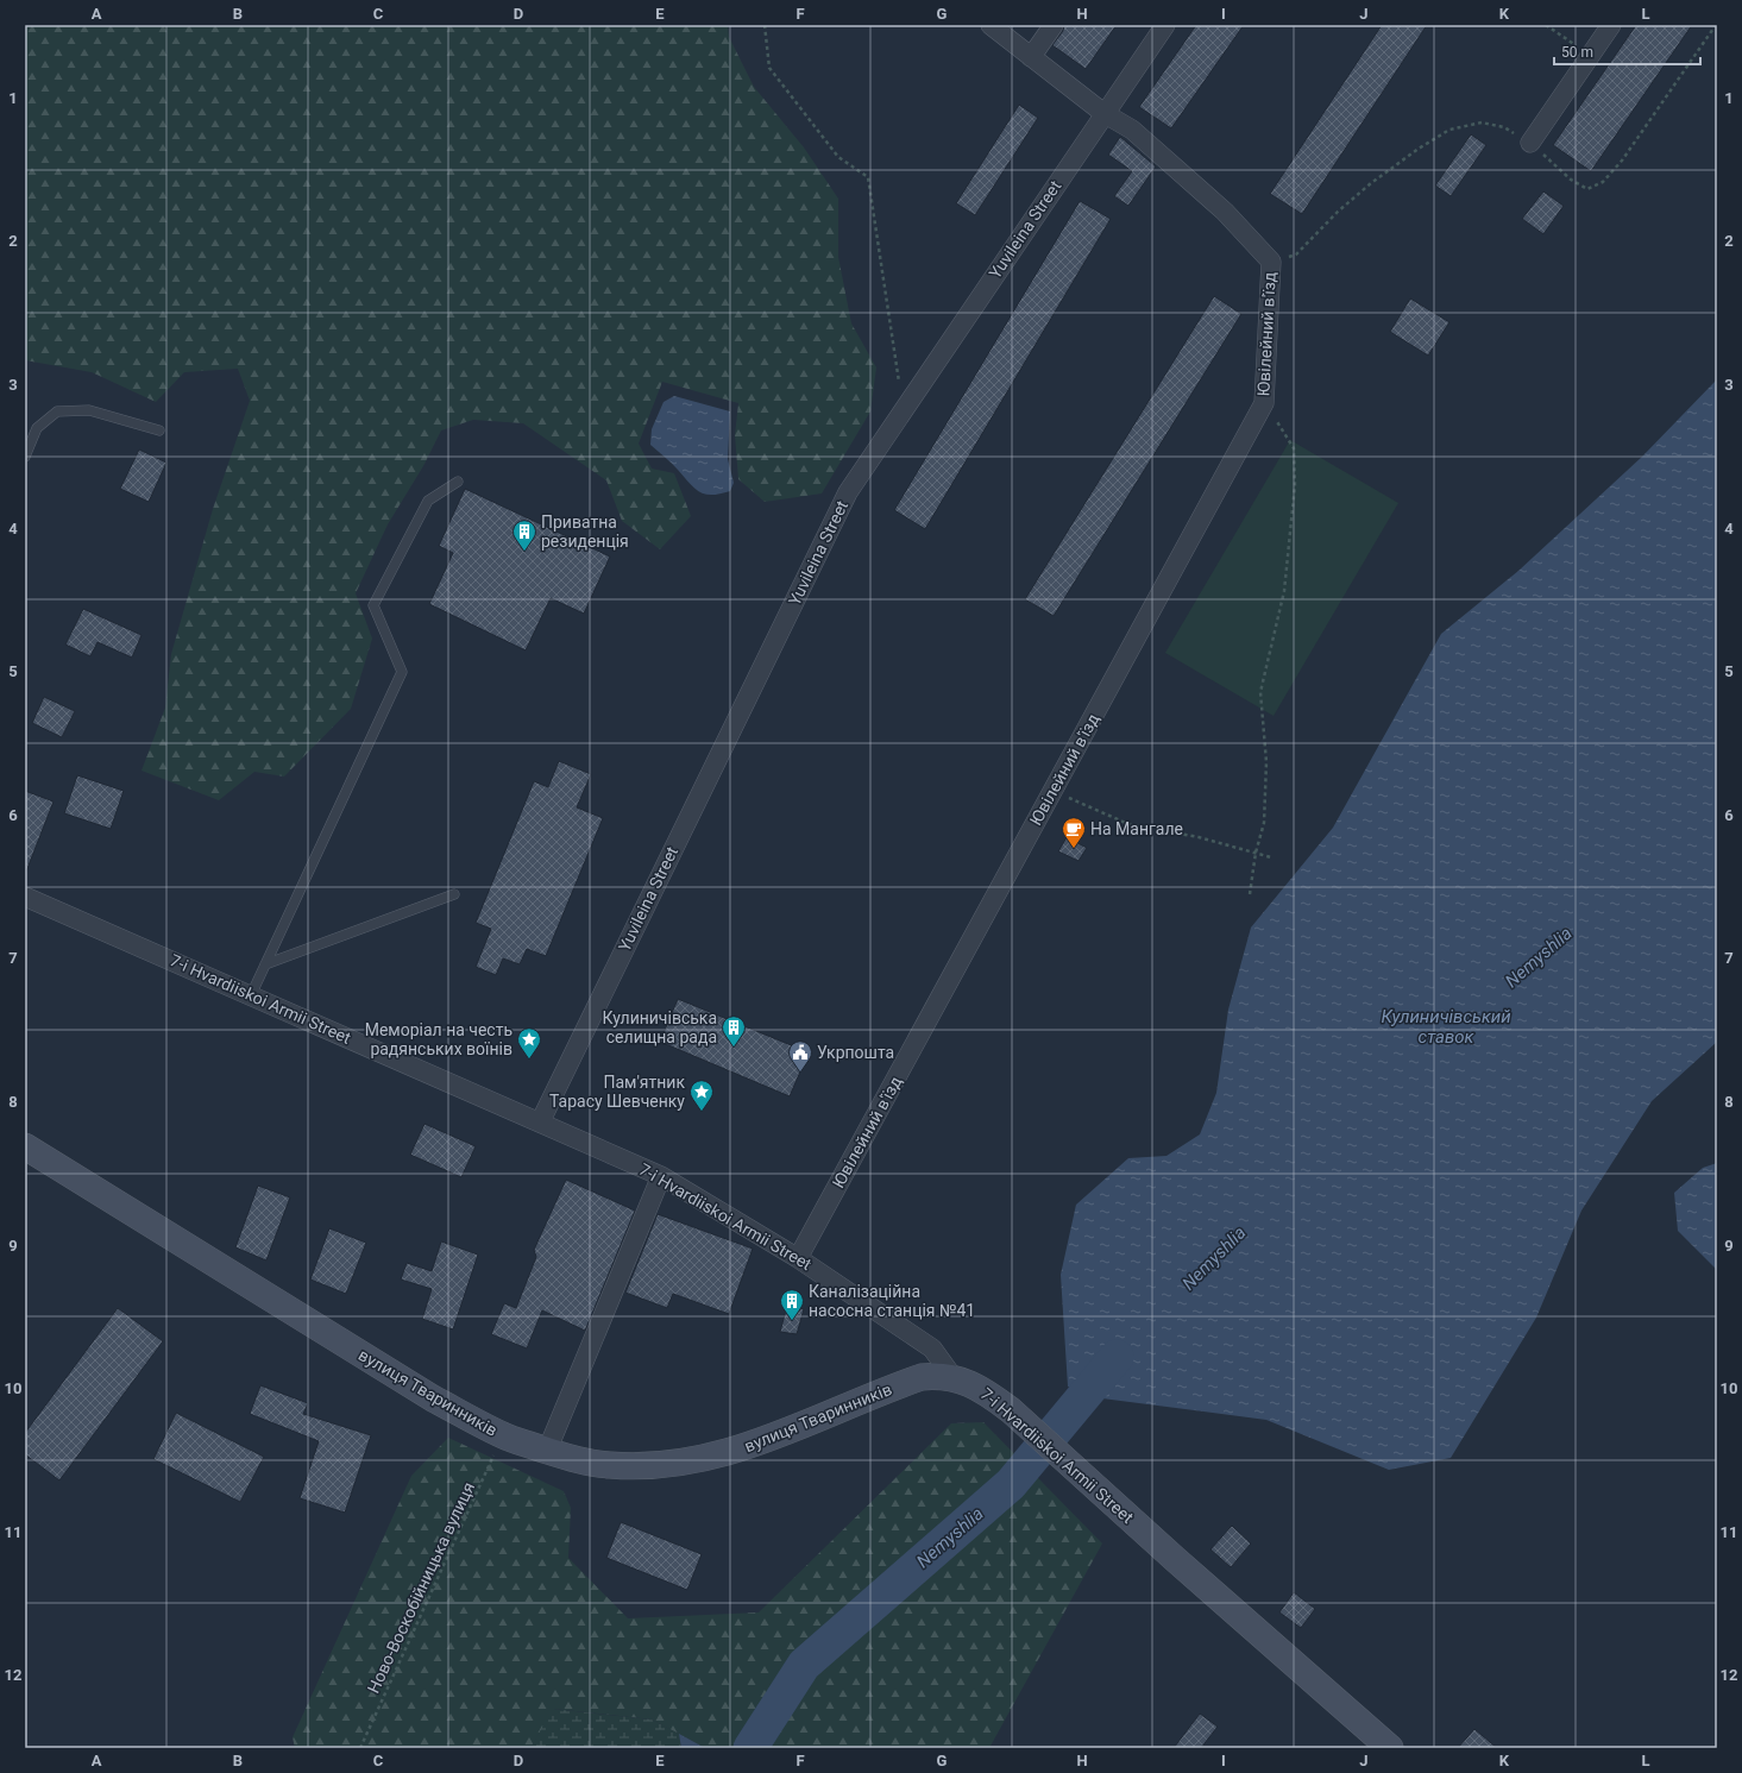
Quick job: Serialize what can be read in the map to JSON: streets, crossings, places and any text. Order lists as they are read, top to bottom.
{
  "streets": {
    "main road": ["7-i Hvardiiskoi Armii Street", "вулиця Тваринників"],
    "street": ["Yuvileina Street", "Ювілейний в'їзд"],
    "path": ["Ново-Воскобійницька вулиця"]
  },
  "crossings": [
    ["Yuvileina Street", "7-i Hvardiiskoi Armii Street"],
    ["Ювілейний в'їзд", "7-i Hvardiiskoi Armii Street"],
    ["7-i Hvardiiskoi Armii Street", "вулиця Тваринників"],
    ["вулиця Тваринників", "Ново-Воскобійницька вулиця"]
  ],
  "water": ["Nemyshlia", "Кулиничівський ставок"],
  "places": {
    "building": ["Приватна резиденція", "Кулиничівська селищна рада", "Каналізаційна насосна станція №41"],
    "cafe": ["На Мангале"],
    "place": ["Меморіал на честь радянських воїнів", "Пам'ятник Тарасу Шевченку"],
    "public building": ["Укрпошта"]
  },
  "scale_bar": "50 m",
  "grid": {
    "columns": [
      "A",
      "B",
      "C",
      "D",
      "E",
      "F",
      "G",
      "H",
      "I",
      "J",
      "K",
      "L"
    ],
    "rows": [
      "1",
      "2",
      "3",
      "4",
      "5",
      "6",
      "7",
      "8",
      "9",
      "10",
      "11",
      "12"
    ]
  }
}
